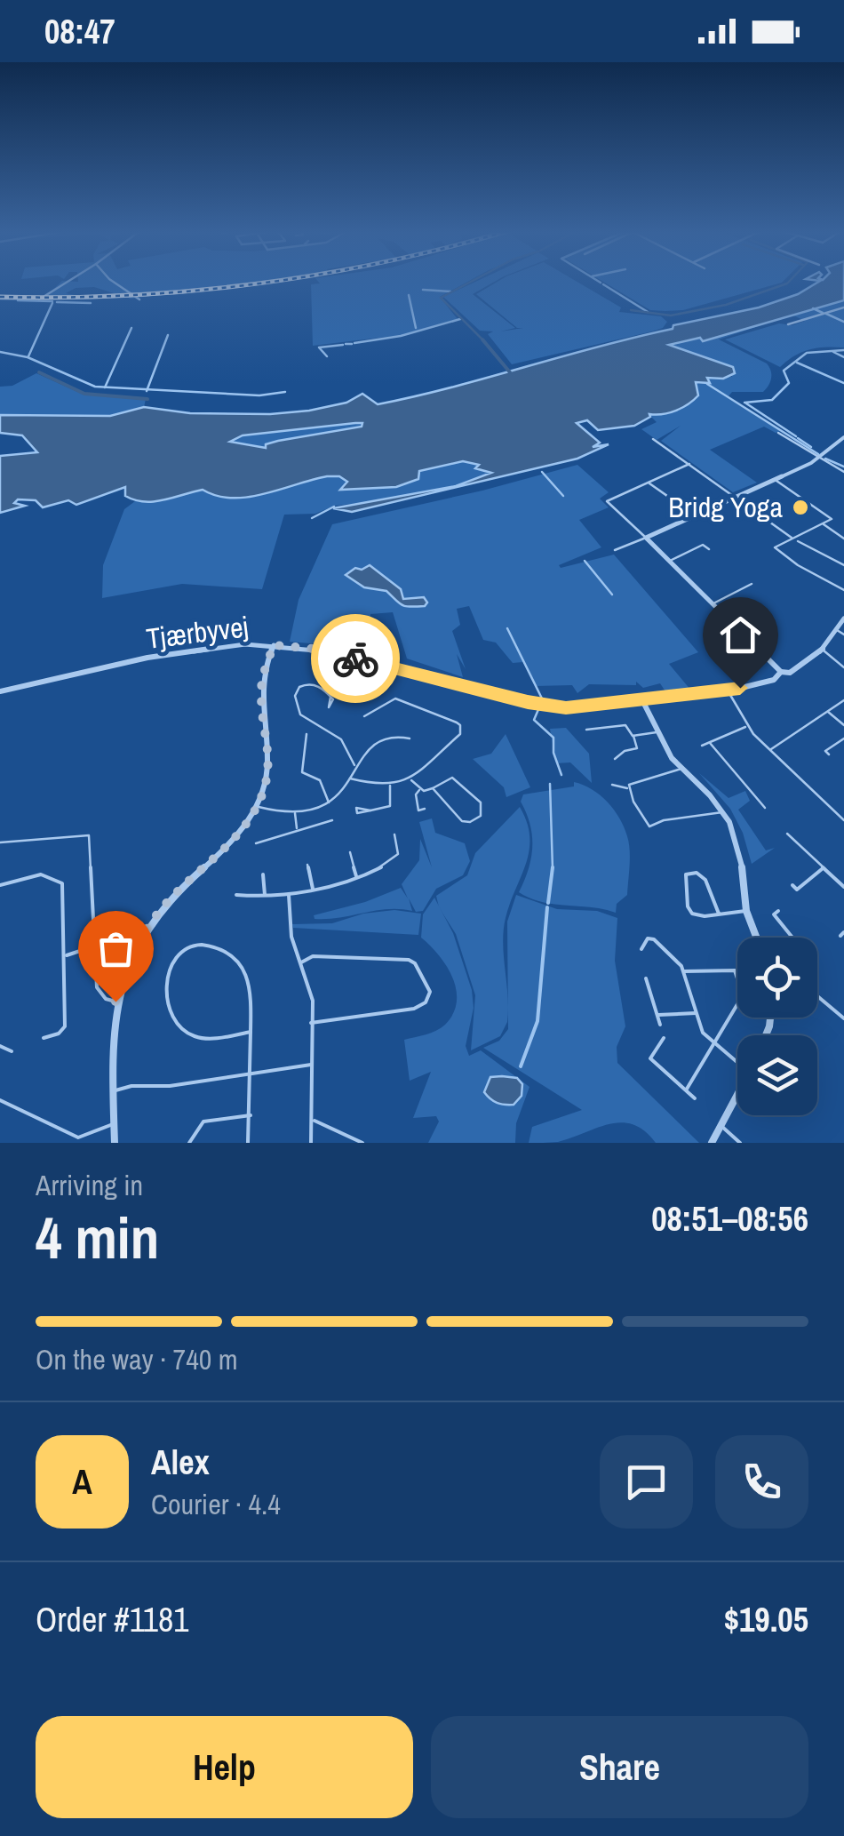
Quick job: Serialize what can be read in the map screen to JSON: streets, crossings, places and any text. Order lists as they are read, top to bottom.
{
  "streets": {
    "street": ["Tjærbyvej"]
  },
  "places": ["Bridg Yoga"],
  "page": {
    "status": "08:47",
    "heading": ["4 min", "Arriving in", "08:51–08:56"],
    "panel": [
      "Alex",
      "Courier · 4.4",
      "Order #1181",
      "$19.05"
    ],
    "bar": "On the way · 740 m",
    "round": "A",
    "buttons": ["Help", "Share"]
  }
}
